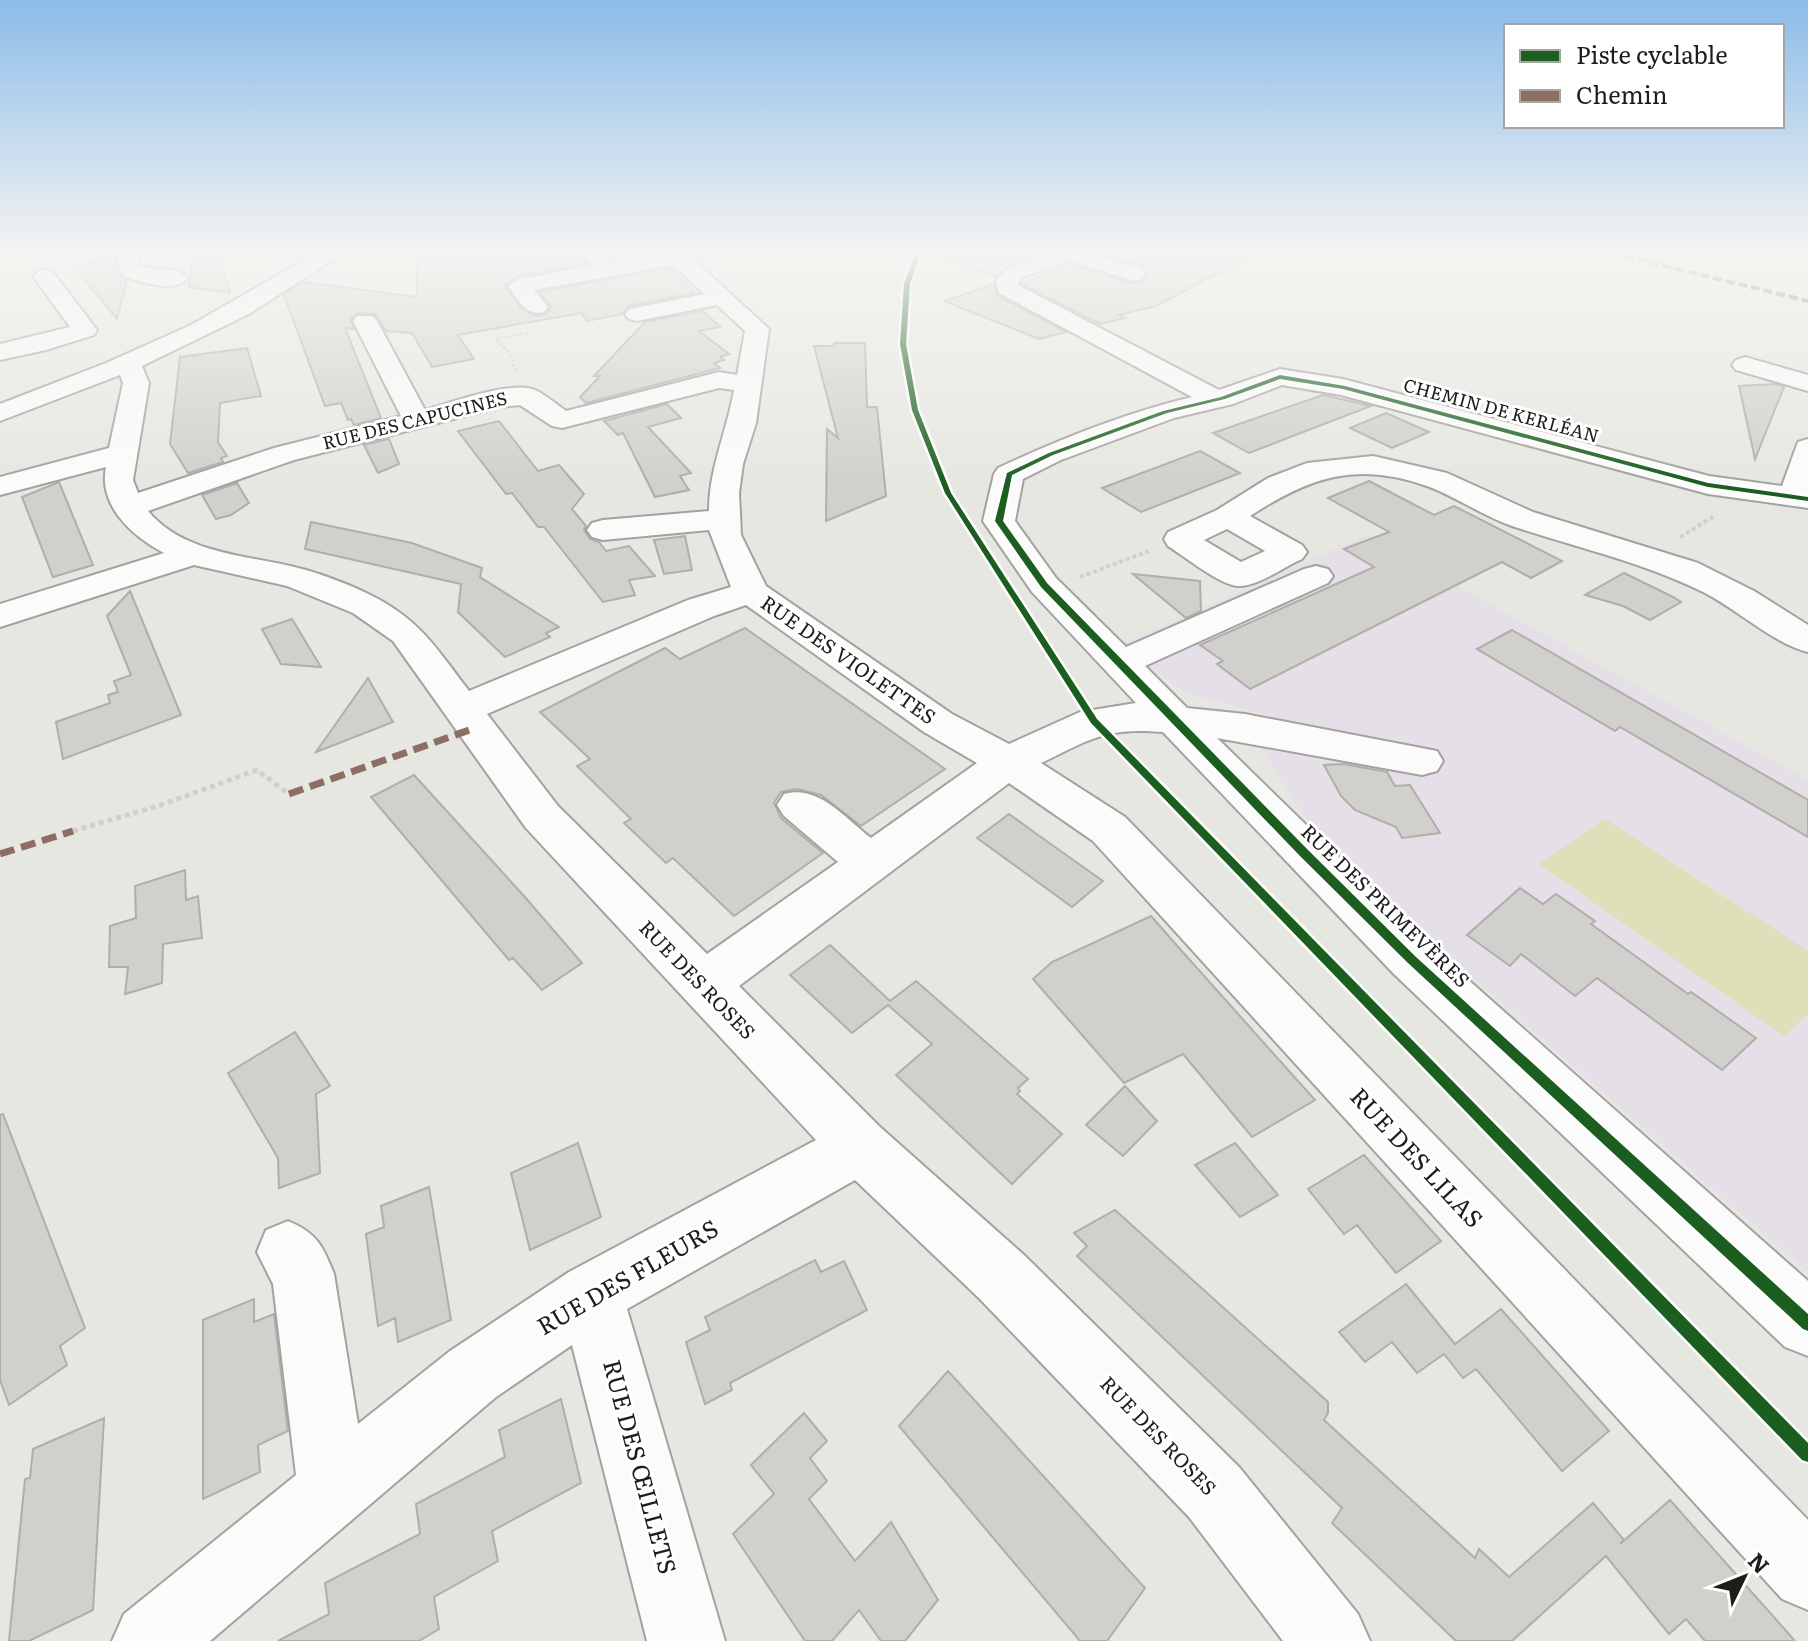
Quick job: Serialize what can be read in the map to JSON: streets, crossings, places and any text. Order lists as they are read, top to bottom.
{
  "streets": {
    "street": [
      "CHEMIN DE KERLÉAN",
      "RUE DES CAPUCINES",
      "RUE DES VIOLETTES",
      "RUE DES PRIMEVÈRES",
      "RUE DES ROSES",
      "RUE DES LILAS",
      "RUE DES FLEURS",
      "RUE DES ŒILLETS"
    ]
  },
  "crossings": [
    ["CHEMIN DE KERLÉAN", "RUE DES PRIMEVÈRES"],
    ["RUE DES CAPUCINES", "RUE DES ROSES"],
    ["RUE DES VIOLETTES", "RUE DES ROSES"],
    ["RUE DES VIOLETTES", "RUE DES LILAS"],
    ["RUE DES ROSES", "RUE DES FLEURS"],
    ["RUE DES FLEURS", "RUE DES ŒILLETS"]
  ],
  "legend": ["Piste cyclable", "Chemin"],
  "north": "top right"
}
